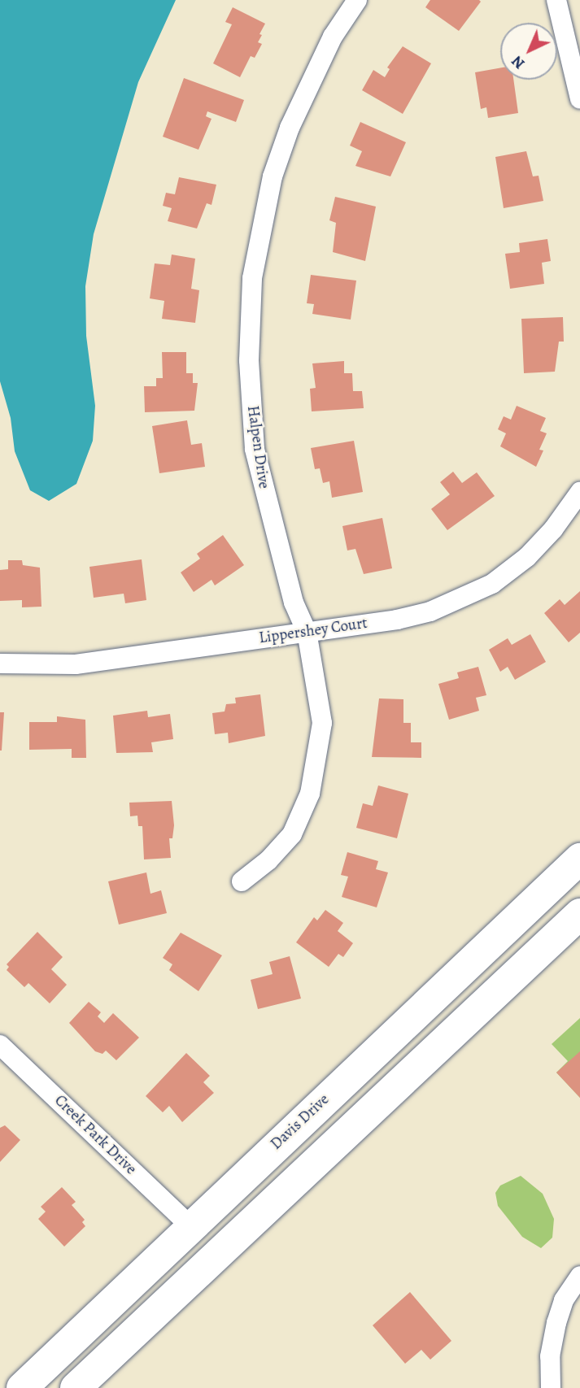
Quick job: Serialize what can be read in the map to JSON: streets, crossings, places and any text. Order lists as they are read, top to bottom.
{
  "streets": {
    "main road": ["Davis Drive"],
    "street": ["Halpen Drive", "Lippershey Court", "Creek Park Drive"]
  },
  "crossings": [
    ["Halpen Drive", "Lippershey Court"],
    ["Davis Drive", "Creek Park Drive"]
  ],
  "north": "bottom left"
}
